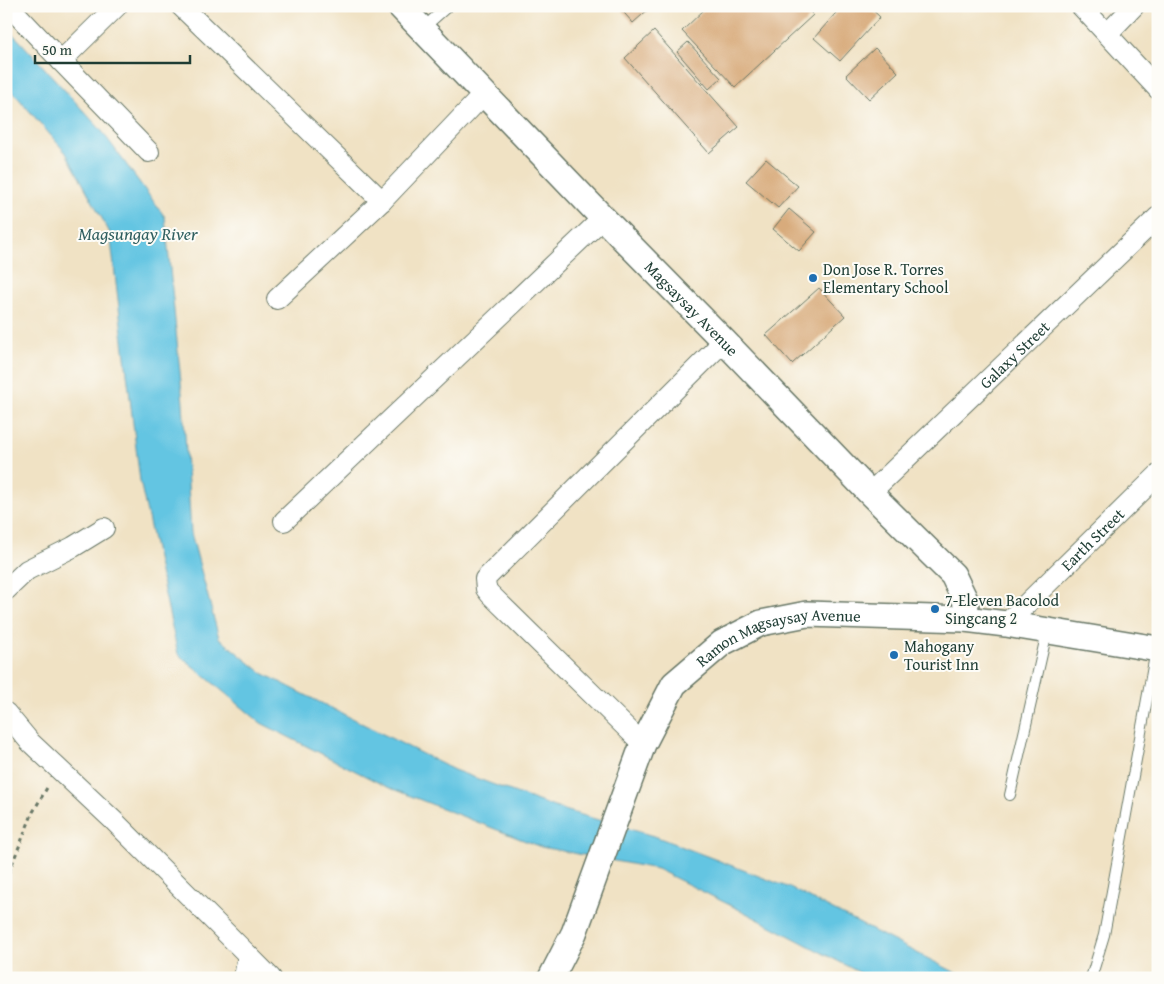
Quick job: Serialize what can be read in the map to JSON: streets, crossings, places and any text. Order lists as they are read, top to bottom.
{
  "streets": {
    "street": [
      "Magsaysay Avenue",
      "Galaxy Street",
      "Earth Street",
      "Ramon Magsaysay Avenue"
    ]
  },
  "crossings": [
    ["Magsaysay Avenue", "Galaxy Street"],
    ["Magsaysay Avenue", "Ramon Magsaysay Avenue"],
    ["Earth Street", "Ramon Magsaysay Avenue"]
  ],
  "water": ["Magsungay River"],
  "places": ["Don Jose R. Torres Elementary School", "7-Eleven Bacolod Singcang 2", "Mahogany Tourist Inn"],
  "scale_bar": "50 m"
}
